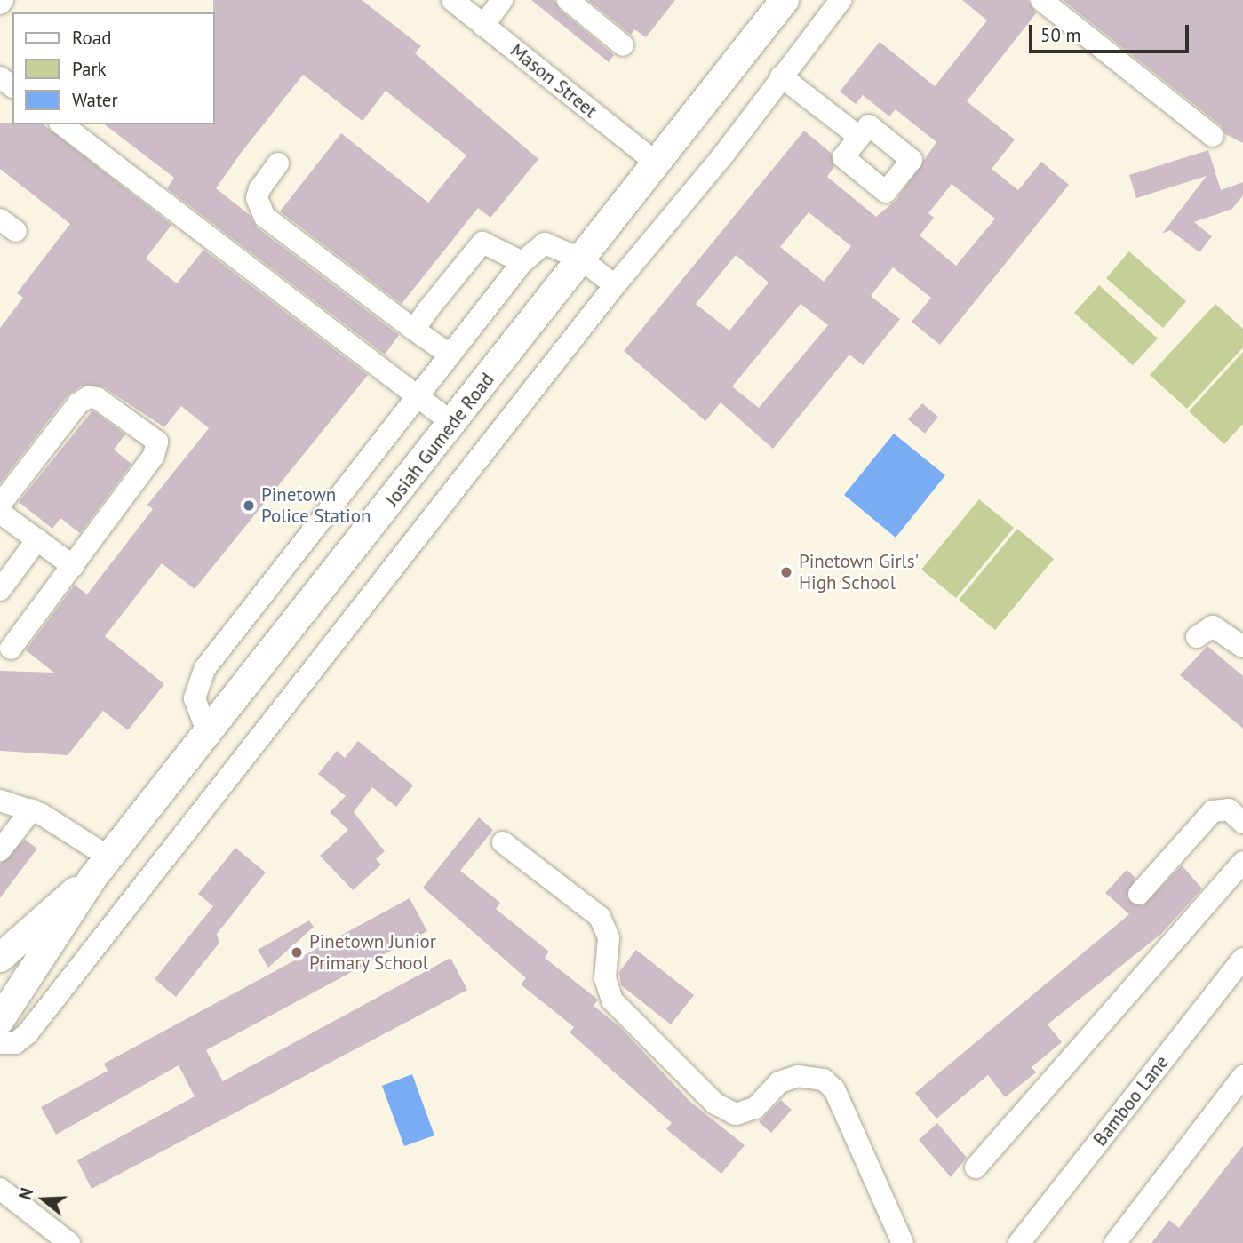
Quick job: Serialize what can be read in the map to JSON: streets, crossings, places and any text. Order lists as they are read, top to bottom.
{
  "streets": {
    "main road": ["Josiah Gumede Road"],
    "street": ["Mason Street", "Bamboo Lane"]
  },
  "crossings": [
    ["Mason Street", "Josiah Gumede Road"]
  ],
  "places": ["Pinetown Police Station", "Pinetown Girls' High School", "Pinetown Junior Primary School"],
  "legend": ["Road", "Park", "Water"],
  "scale_bar": "50 m",
  "north": "left"
}
